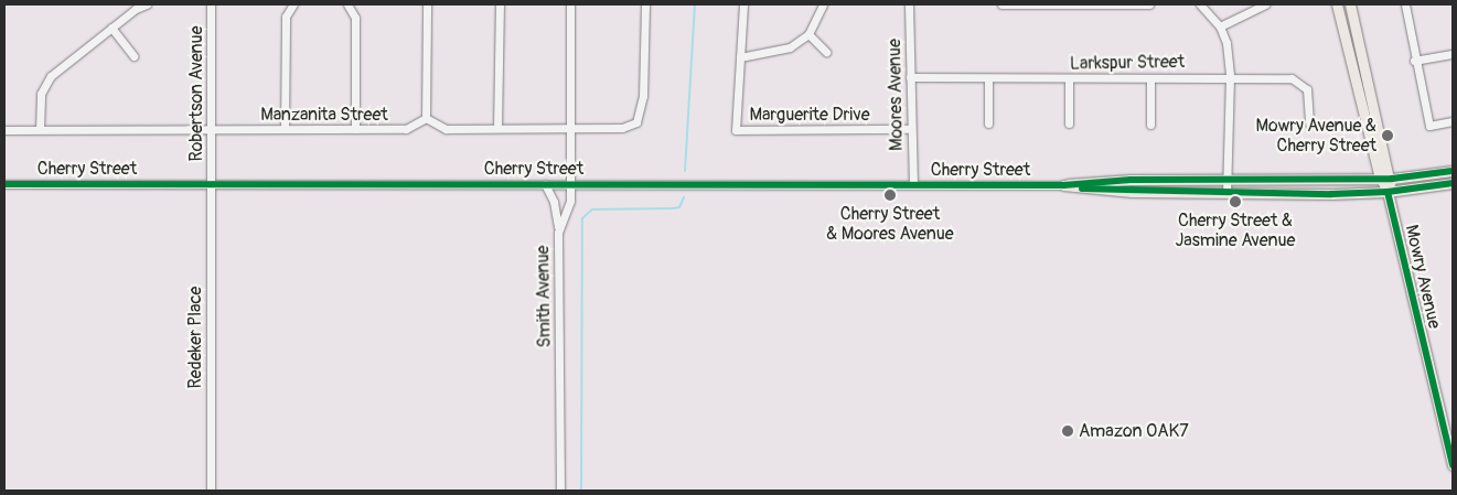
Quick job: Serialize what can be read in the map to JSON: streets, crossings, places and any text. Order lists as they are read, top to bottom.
{
  "streets": {
    "main road": ["Cherry Street", "Mowry Avenue"],
    "street": [
      "Larkspur Street",
      "Robertson Avenue",
      "Moores Avenue",
      "Manzanita Street",
      "Marguerite Drive",
      "Smith Avenue",
      "Redeker Place"
    ]
  },
  "crossings": [
    ["Larkspur Street", "Moores Avenue"],
    ["Robertson Avenue", "Manzanita Street"],
    ["Robertson Avenue", "Cherry Street"],
    ["Robertson Avenue", "Redeker Place"],
    ["Moores Avenue", "Marguerite Drive"],
    ["Moores Avenue", "Cherry Street"],
    ["Cherry Street", "Mowry Avenue"],
    ["Cherry Street", "Smith Avenue"],
    ["Cherry Street", "Redeker Place"]
  ],
  "places": [
    "Mowry Avenue & Cherry Street",
    "Cherry Street & Moores Avenue",
    "Cherry Street & Jasmine Avenue",
    "Amazon OAK7"
  ]
}
